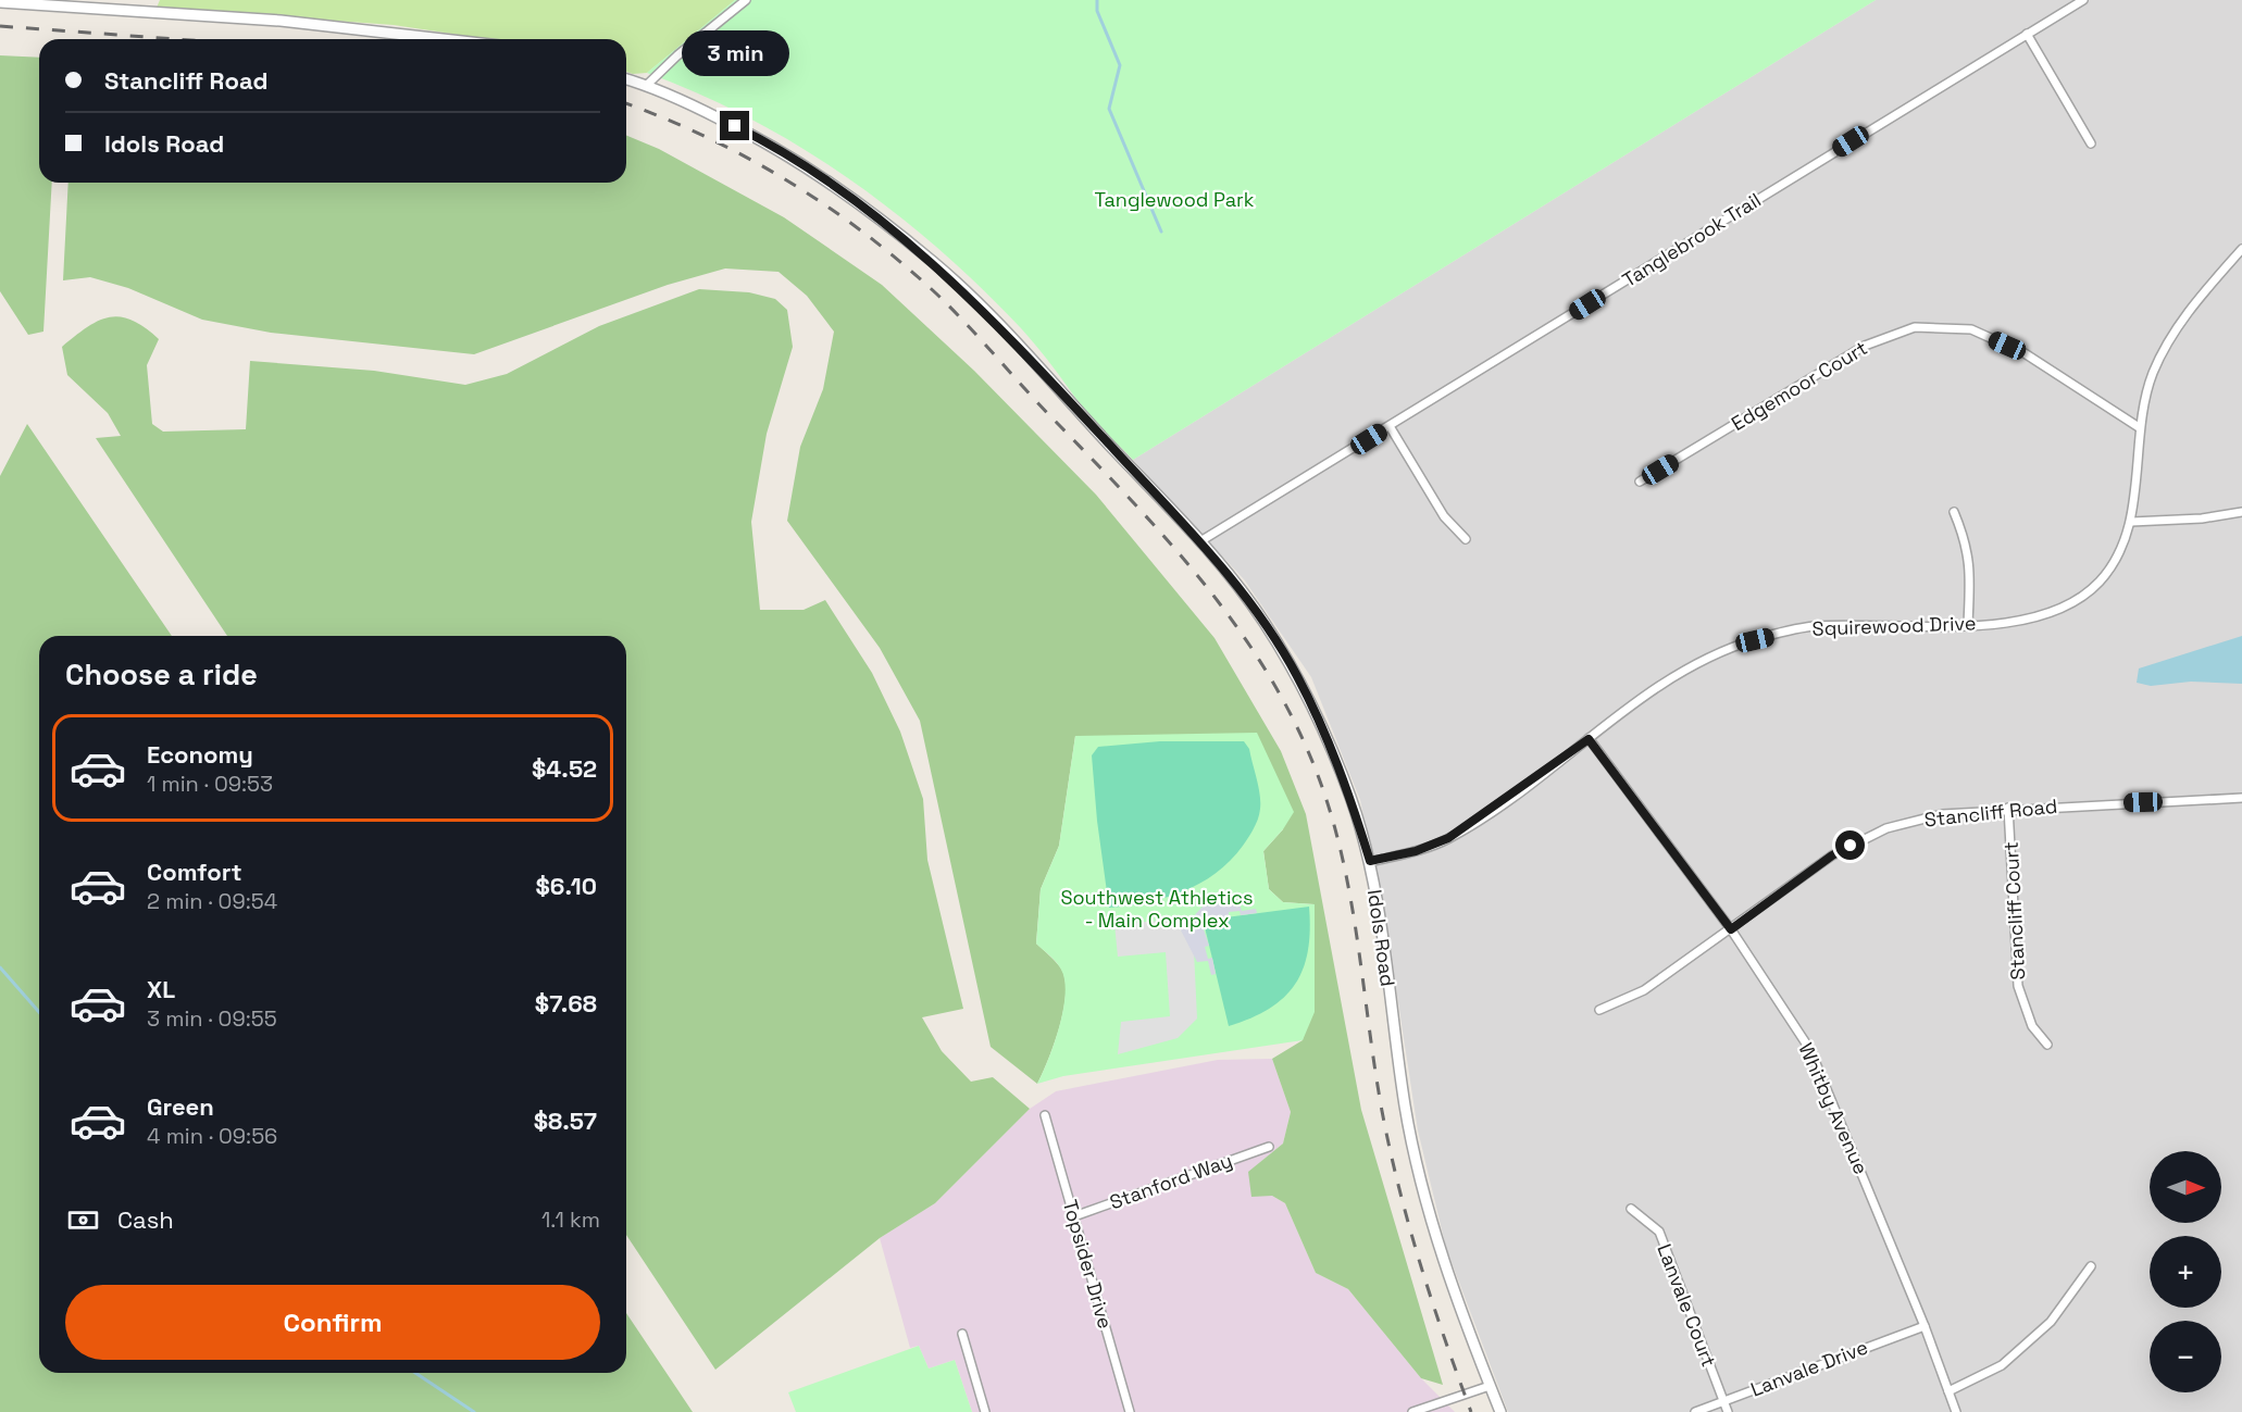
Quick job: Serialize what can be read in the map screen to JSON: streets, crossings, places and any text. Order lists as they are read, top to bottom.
{
  "streets": {
    "street": [
      "Tanglebrook Trail",
      "Edgemoor Court",
      "Squirewood Drive",
      "Stancliff Road",
      "Stancliff Court",
      "Idols Road",
      "Whitby Avenue",
      "Stanford Way",
      "Topsider Drive",
      "Lanvale Court",
      "Lanvale Drive"
    ]
  },
  "crossings": [
    ["Tanglebrook Trail", "Idols Road"],
    ["Edgemoor Court", "Squirewood Drive"],
    ["Squirewood Drive", "Idols Road"],
    ["Squirewood Drive", "Whitby Avenue"],
    ["Stancliff Road", "Stancliff Court"],
    ["Stancliff Road", "Whitby Avenue"],
    ["Whitby Avenue", "Lanvale Drive"],
    ["Stanford Way", "Topsider Drive"],
    ["Lanvale Court", "Lanvale Drive"]
  ],
  "parks": ["Tanglewood Park", "Southwest Athletics - Main Complex"],
  "north": "right",
  "page": {
    "bubble": "3 min",
    "banner": ["Stancliff Road", "Idols Road"],
    "heading": "Choose a ride",
    "list": [
      {
        "name": "Economy",
        "note": "1 min · 09:53",
        "value": "$4.52"
      },
      {
        "name": "Comfort",
        "note": "2 min · 09:54",
        "value": "$6.10"
      },
      {
        "name": "XL",
        "note": "3 min · 09:55",
        "value": "$7.68"
      },
      {
        "name": "Green",
        "note": "4 min · 09:56",
        "value": "$8.57"
      }
    ],
    "map_buttons": ["+", "−"],
    "pay": ["Cash", "1.1 km"],
    "buttons": "Confirm"
  }
}
